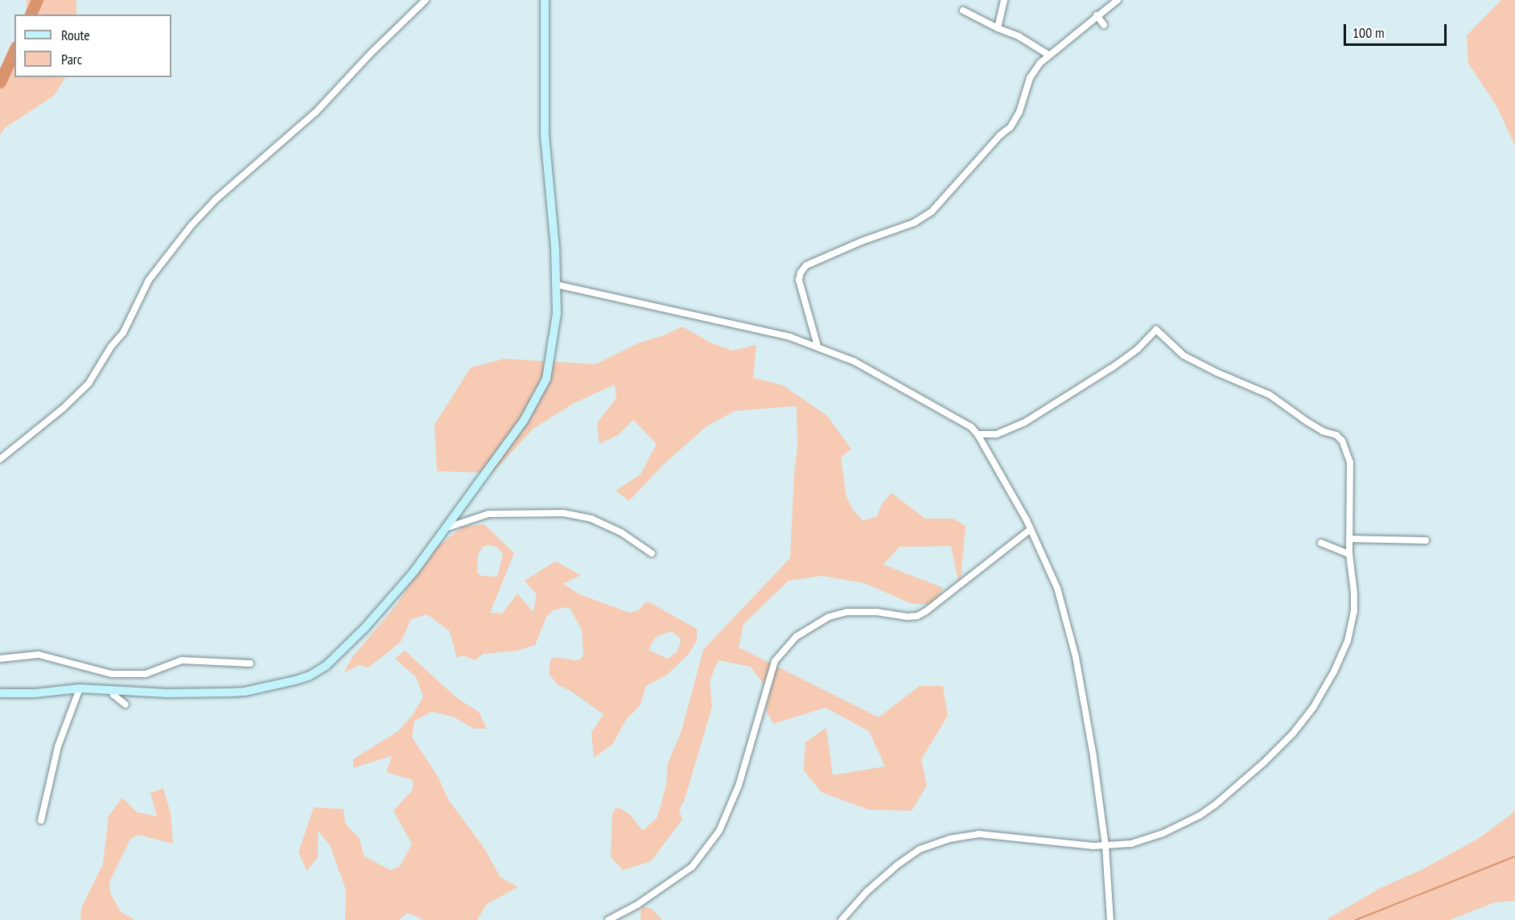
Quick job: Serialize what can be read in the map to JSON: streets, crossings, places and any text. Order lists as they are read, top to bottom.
{
  "legend": ["Route", "Parc"],
  "scale_bar": "100 m"
}
